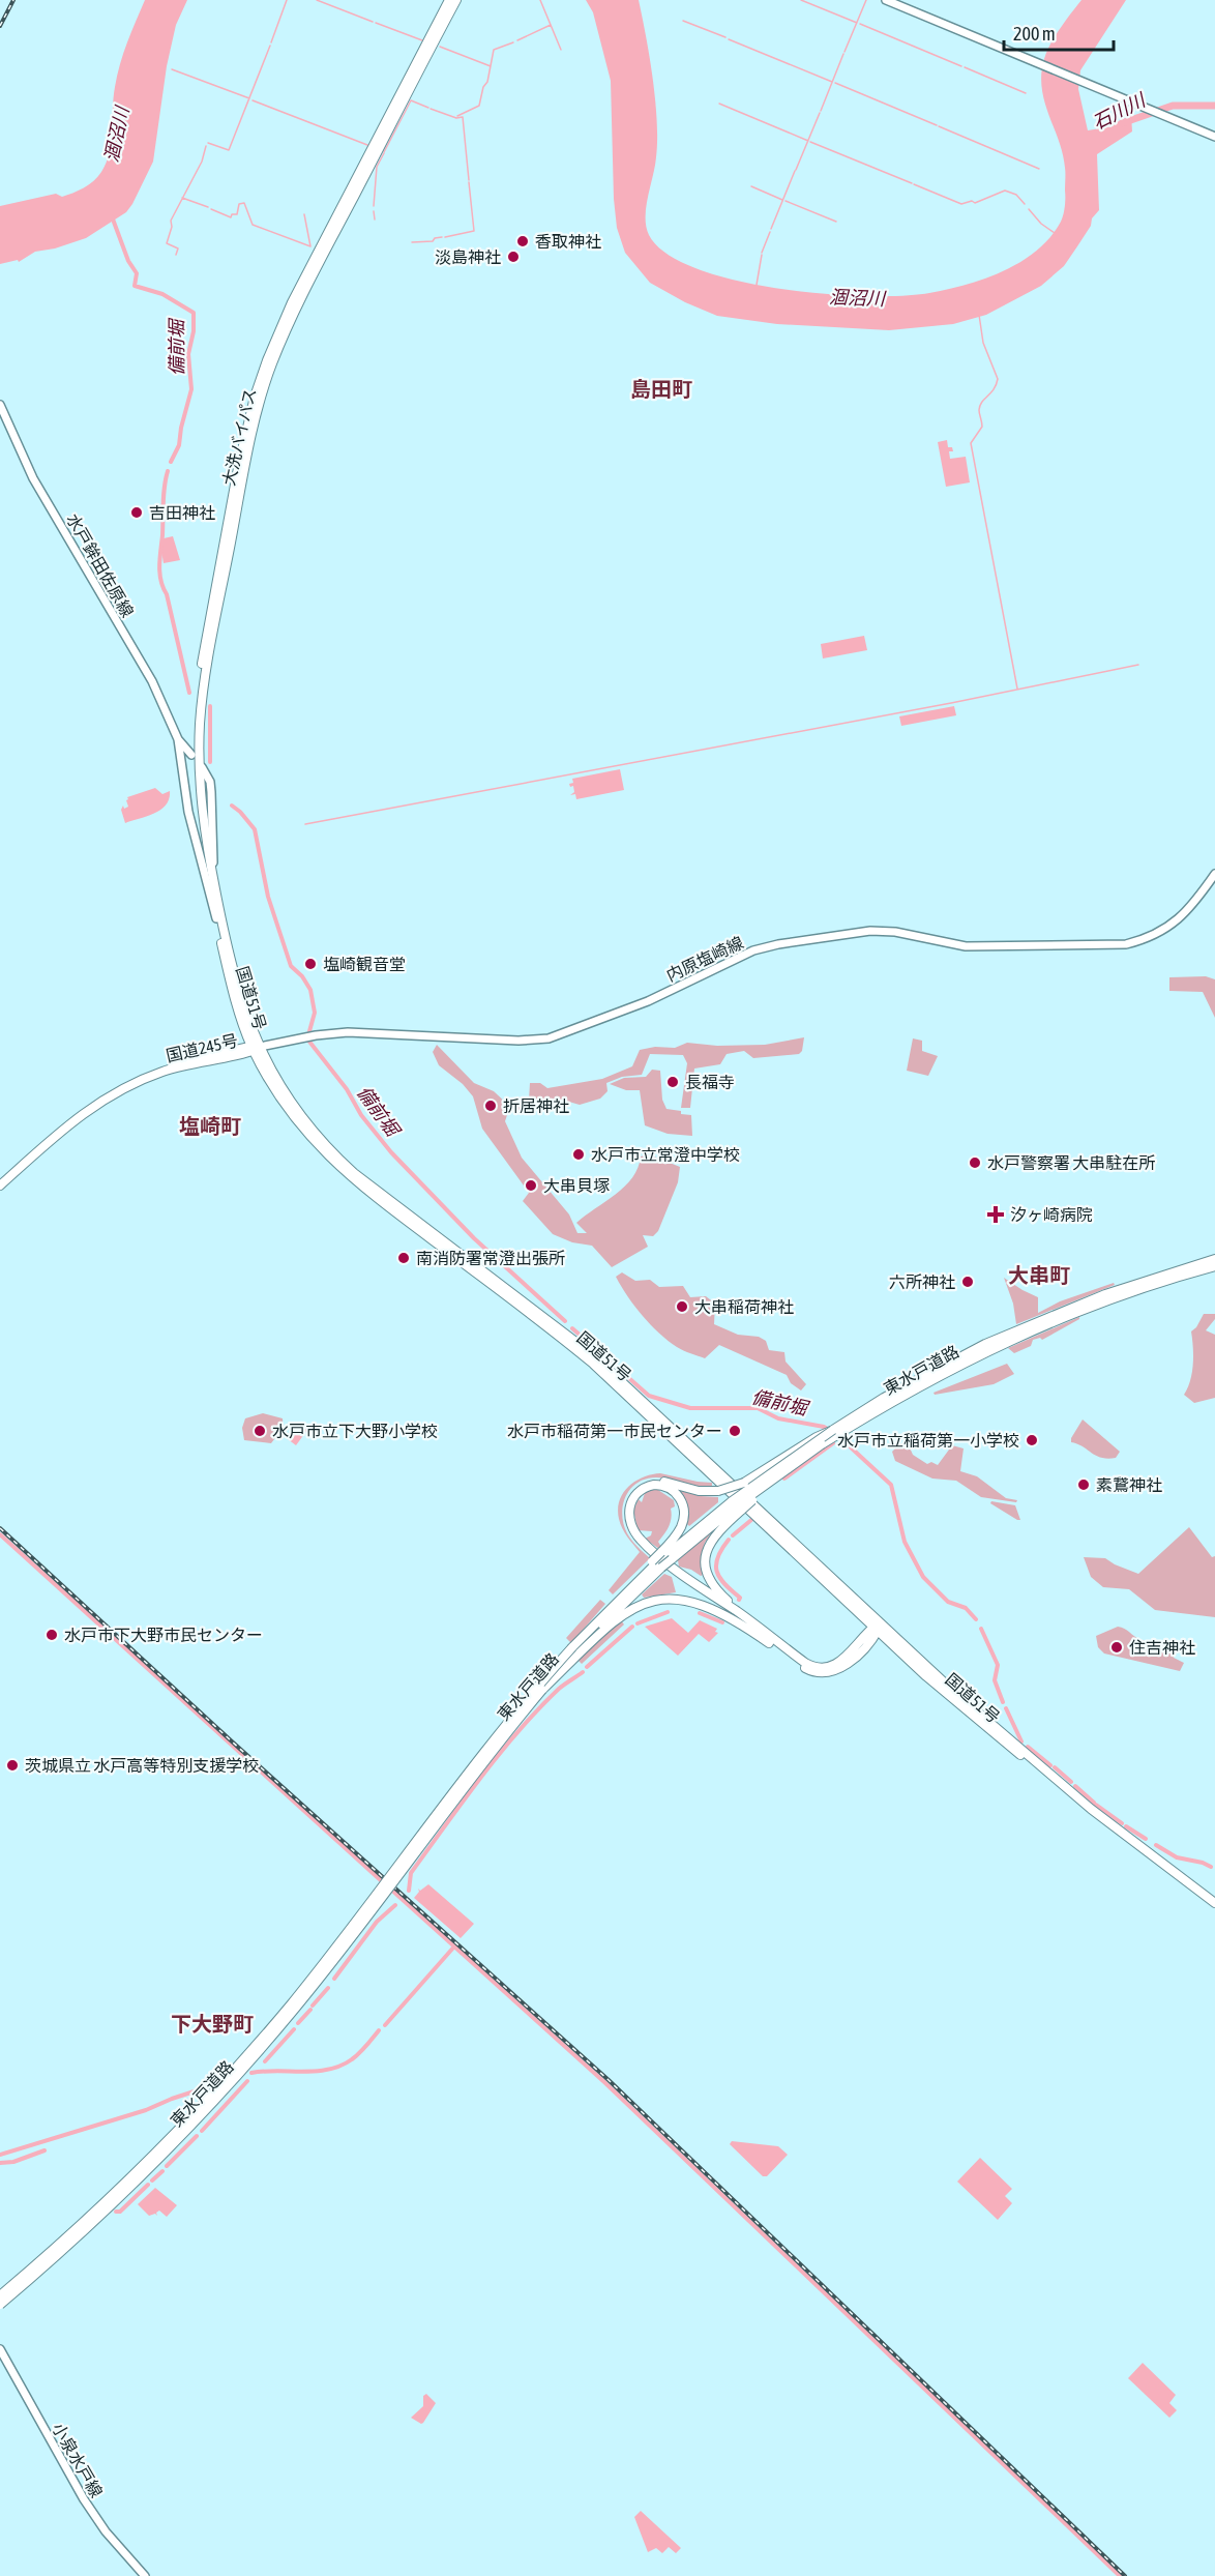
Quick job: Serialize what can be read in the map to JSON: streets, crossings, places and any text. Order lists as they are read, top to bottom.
{
  "streets": {
    "highway": [
      "大洗バイパス",
      "国道51号",
      "国道245号",
      "東水戸道路"
    ],
    "main road": ["水戸鉾田佐原線", "内原塩崎線", "小泉水戸線"]
  },
  "crossings": [
    ["大洗バイパス", "水戸鉾田佐原線"],
    ["大洗バイパス", "国道51号"],
    ["水戸鉾田佐原線", "国道51号"],
    ["内原塩崎線", "国道51号"],
    ["内原塩崎線", "国道245号"],
    ["国道51号", "国道245号"]
  ],
  "districts": [
    "島田町",
    "塩崎町",
    "大串町",
    "下大野町"
  ],
  "water": ["石川川", "涸沼川", "備前堀"],
  "places": {
    "other": [
      "香取神社",
      "淡島神社",
      "吉田神社",
      "塩崎観音堂",
      "長福寺",
      "折居神社",
      "水戸市立常澄中学校",
      "水戸警察署 大串駐在所",
      "大串貝塚",
      "南消防署常澄出張所",
      "六所神社",
      "大串稲荷神社",
      "水戸市立下大野小学校",
      "水戸市稲荷第一市民センター",
      "水戸市立稲荷第一小学校",
      "素鵞神社",
      "水戸市下大野市民センター",
      "住吉神社",
      "茨城県立 水戸高等特別支援学校"
    ],
    "health": ["汐ヶ崎病院"]
  },
  "scale_bar": "200 m"
}
